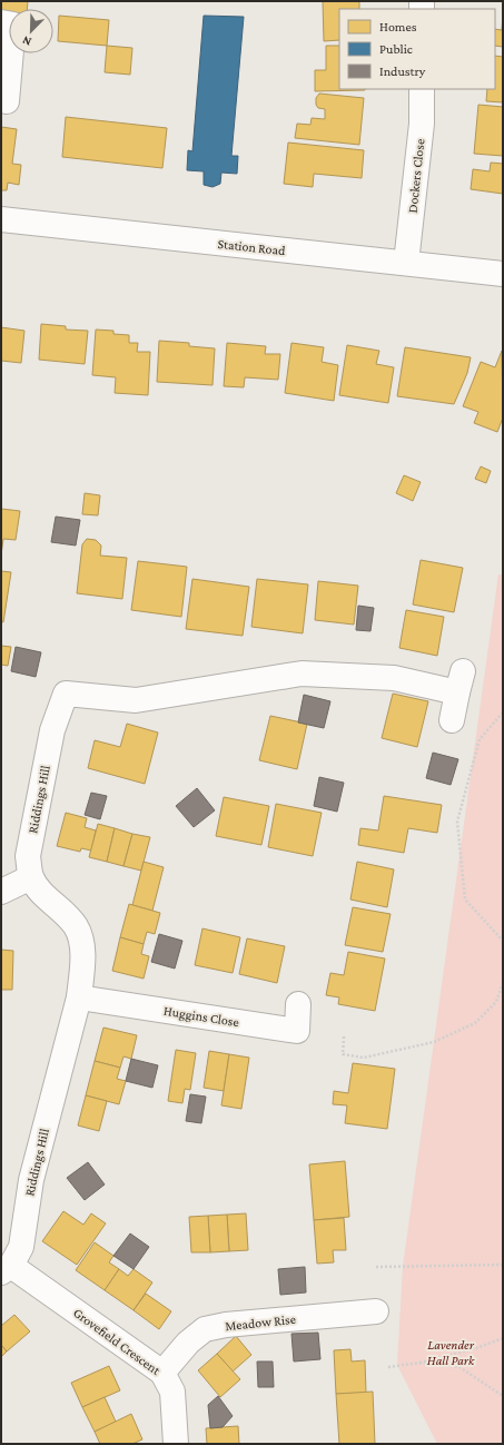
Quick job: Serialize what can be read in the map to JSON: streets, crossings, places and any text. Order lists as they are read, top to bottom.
{
  "streets": {
    "street": [
      "Dockers Close",
      "Station Road",
      "Riddings Hill",
      "Huggins Close",
      "Meadow Rise",
      "Grovefield Crescent"
    ]
  },
  "crossings": [
    ["Dockers Close", "Station Road"],
    ["Riddings Hill", "Huggins Close"],
    ["Riddings Hill", "Grovefield Crescent"],
    ["Meadow Rise", "Grovefield Crescent"]
  ],
  "parks": ["Lavender Hall Park"],
  "legend": ["Homes", "Public", "Industry"],
  "north": "bottom left"
}
